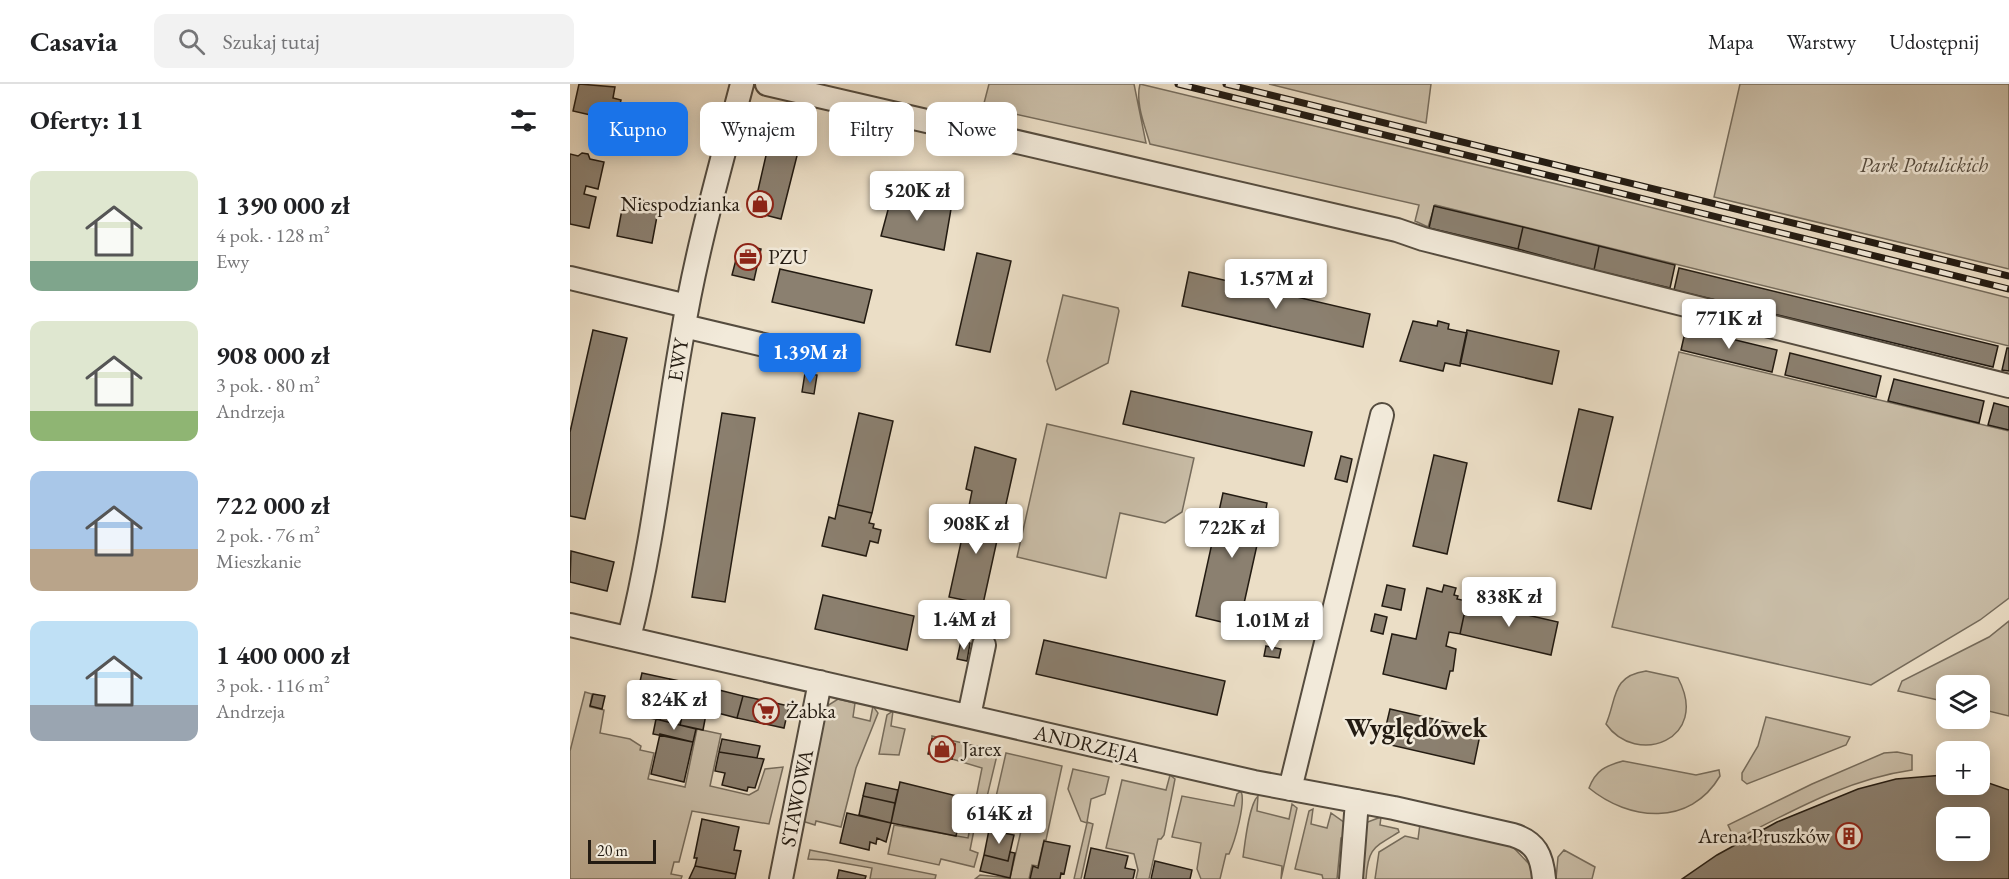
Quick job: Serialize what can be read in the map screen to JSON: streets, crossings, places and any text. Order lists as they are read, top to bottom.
{
  "streets": {
    "street": ["EWY", "ANDRZEJA", "STAWOWA"]
  },
  "crossings": [
    ["EWY", "ANDRZEJA"],
    ["ANDRZEJA", "STAWOWA"]
  ],
  "districts": ["Wyględówek"],
  "parks": ["Park Potulickich"],
  "places": {
    "shop": ["Niespodzianka", "Jarex"],
    "office": ["PZU"],
    "supermarket": ["Żabka"],
    "building": ["Arena Pruszków"]
  },
  "scale_bar": "20 m",
  "page": {
    "header": "Casavia",
    "search": "Szukaj tutaj",
    "nav": ["Mapa", "Warstwy", "Udostępnij"],
    "heading": "Oferty: 11",
    "chip": [
      "Kupno",
      "Wynajem",
      "Filtry",
      "Nowe"
    ],
    "list": [
      {
        "name": "1 390 000 zł",
        "note": "4 pok. · 128 m² · Ewy"
      },
      {
        "name": "908 000 zł",
        "note": "3 pok. · 80 m² · Andrzeja"
      },
      {
        "name": "722 000 zł",
        "note": "2 pok. · 76 m² · Mieszkanie"
      },
      {
        "name": "1 400 000 zł",
        "note": "3 pok. · 116 m² · Andrzeja"
      }
    ],
    "price": [
      "520K zł",
      "1.57M zł",
      "771K zł",
      "1.39M zł",
      "908K zł",
      "722K zł",
      "838K zł",
      "1.4M zł",
      "1.01M zł",
      "824K zł",
      "614K zł"
    ],
    "map_buttons": ["+", "−"],
    "scale": "20 m"
  }
}
